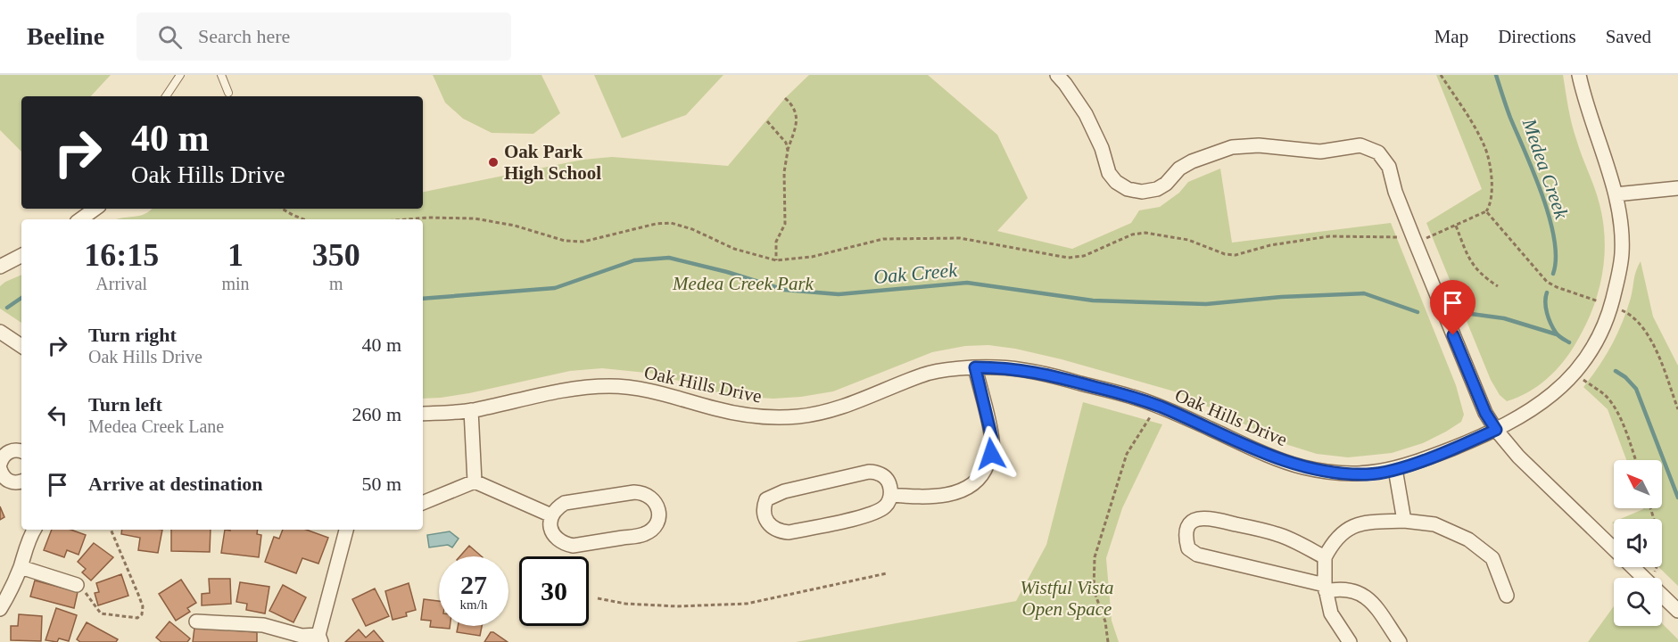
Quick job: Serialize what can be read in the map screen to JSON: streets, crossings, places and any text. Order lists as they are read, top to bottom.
{
  "streets": {
    "street": ["Oak Hills Drive"]
  },
  "water": ["Medea Creek", "Oak Creek"],
  "parks": ["Medea Creek Park", "Wistful Vista Open Space"],
  "places": ["Oak Park High School"],
  "north": "top left",
  "page": {
    "header": "Beeline",
    "search": "Search here",
    "nav": ["Map", "Directions", "Saved"],
    "turn": ["40 m", "Oak Hills Drive"],
    "eta": [
      "16:15",
      "Arrival",
      "1",
      "min",
      "350",
      "m"
    ],
    "list": [
      {
        "name": "Turn right",
        "note": "Oak Hills Drive",
        "value": "40 m"
      },
      {
        "name": "Turn left",
        "note": "Medea Creek Lane",
        "value": "260 m"
      },
      {
        "name": "Arrive at destination",
        "value": "50 m"
      }
    ],
    "speed": "27 km/h",
    "limit": "30"
  }
}
